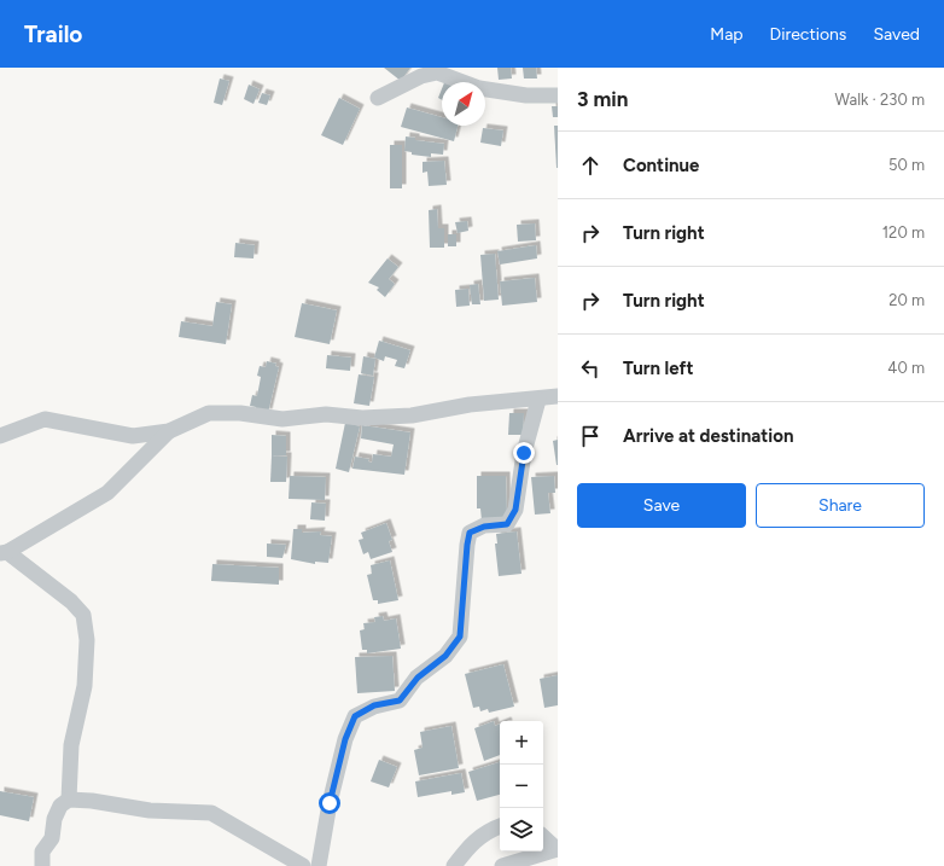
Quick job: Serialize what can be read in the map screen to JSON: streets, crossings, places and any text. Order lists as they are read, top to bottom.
{
  "north": "top right",
  "page": {
    "header": "Trailo",
    "nav": ["Map", "Directions", "Saved"],
    "heading": ["3 min", "Walk · 230 m"],
    "list": [
      ["Continue", "50 m"],
      ["Turn right", "120 m"],
      ["Turn right", "20 m"],
      ["Turn left", "40 m"],
      "Arrive at destination"
    ],
    "buttons": ["Save", "Share"],
    "map_buttons": ["+", "−"]
  }
}
